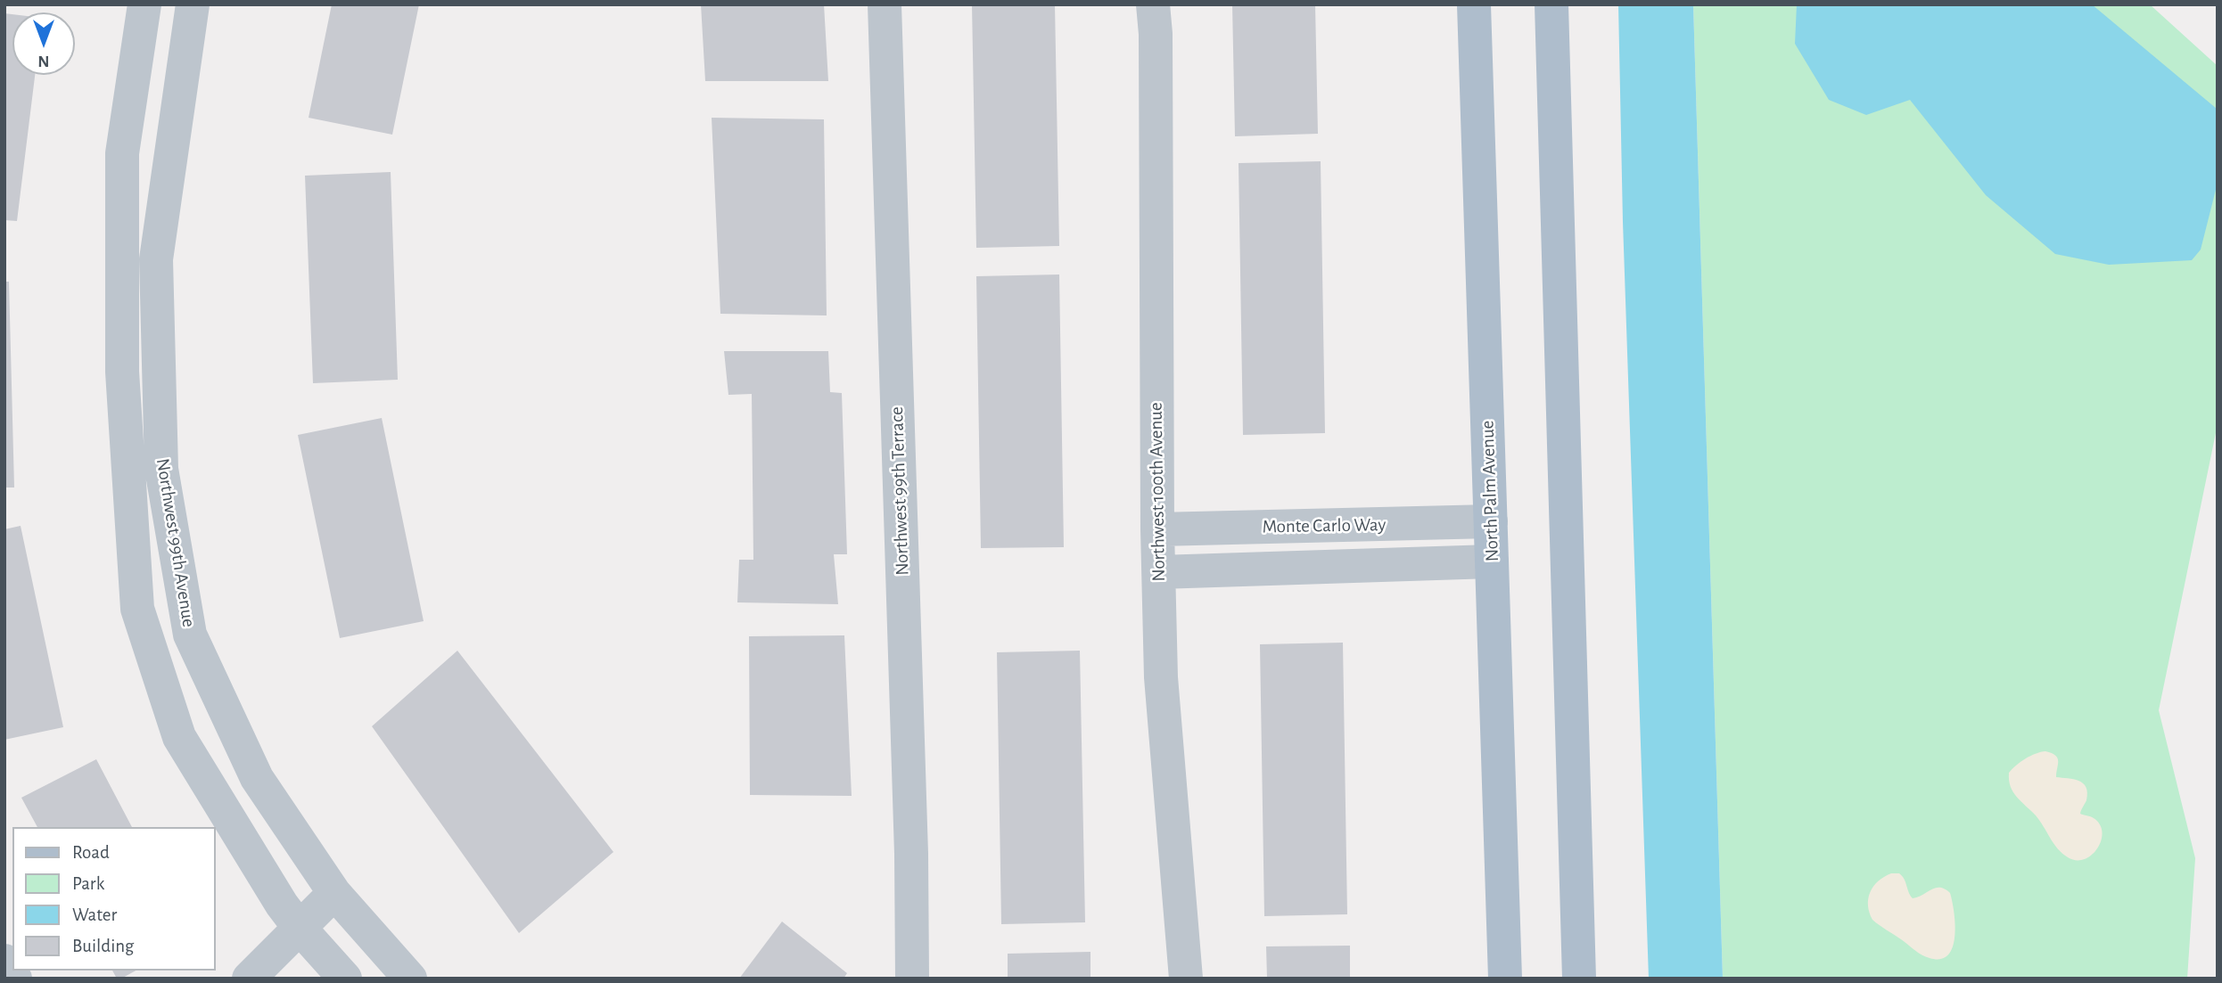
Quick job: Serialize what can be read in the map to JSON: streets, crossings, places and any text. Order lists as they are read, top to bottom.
{
  "streets": {
    "main road": ["North Palm Avenue"],
    "street": [
      "Northwest 99th Terrace",
      "Northwest 100th Avenue",
      "Monte Carlo Way",
      "Northwest 99th Avenue"
    ]
  },
  "crossings": [
    ["North Palm Avenue", "Monte Carlo Way"],
    ["Northwest 100th Avenue", "Monte Carlo Way"]
  ],
  "legend": [
    "Road",
    "Park",
    "Water",
    "Building"
  ],
  "north": "bottom"
}
